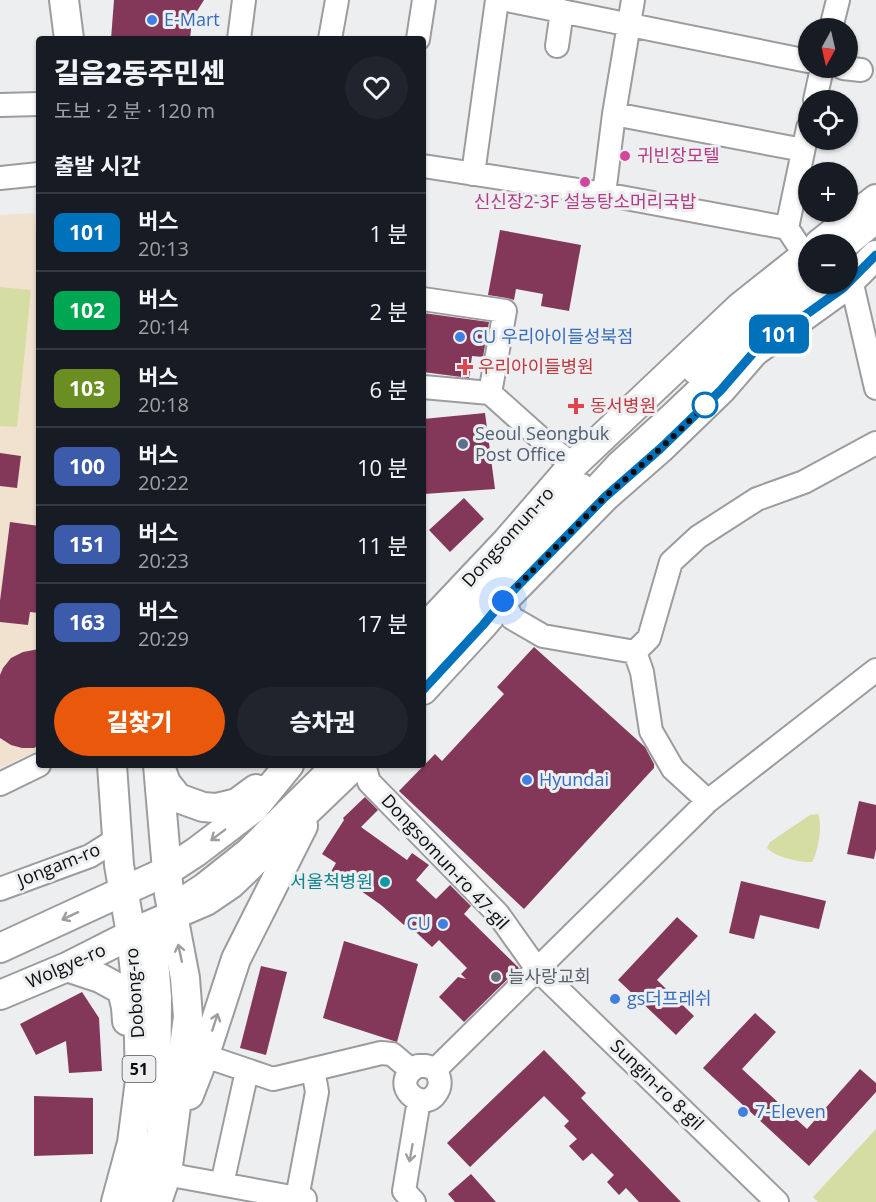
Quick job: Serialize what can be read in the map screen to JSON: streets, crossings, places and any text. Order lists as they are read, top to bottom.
{
  "streets": {
    "main road": [
      "Dongsomun-ro",
      "Jongam-ro",
      "Wolgye-ro",
      "Dobong-ro",
      "51"
    ],
    "street": ["Dongsomun-ro 47-gil", "Sungin-ro 8-gil"]
  },
  "crossings": [
    ["Dongsomun-ro 47-gil", "Sungin-ro 8-gil"],
    ["Jongam-ro", "Dobong-ro"],
    ["Wolgye-ro", "Dobong-ro"],
    ["Wolgye-ro", "51"],
    ["Dobong-ro", "51"]
  ],
  "places": {
    "other": [
      "E-Mart",
      "귀빈장모텔",
      "신신장2-3F 설농탕소머리국밥",
      "CU 우리아이들성북점",
      "Seoul Seongbuk Post Office",
      "Hyundai",
      "서울척병원",
      "CU",
      "늘사랑교회",
      "gs더프레쉬",
      "7-Eleven"
    ],
    "health": ["우리아이들병원", "동서병원"]
  },
  "lines": ["bus line 101"],
  "north": "bottom",
  "page": {
    "on_map": "101",
    "map_buttons": ["+", "−"],
    "heading": [
      ["길음2동주민센", "도보 · 2 분 · 120 m"],
      "출발 시간"
    ],
    "list": [
      {
        "mark": "101",
        "name": "버스",
        "note": "20:13",
        "value": "1 분"
      },
      {
        "mark": "102",
        "name": "버스",
        "note": "20:14",
        "value": "2 분"
      },
      {
        "mark": "103",
        "name": "버스",
        "note": "20:18",
        "value": "6 분"
      },
      {
        "mark": "100",
        "name": "버스",
        "note": "20:22",
        "value": "10 분"
      },
      {
        "mark": "151",
        "name": "버스",
        "note": "20:23",
        "value": "11 분"
      },
      {
        "mark": "163",
        "name": "버스",
        "note": "20:29",
        "value": "17 분"
      }
    ],
    "buttons": ["길찾기", "승차권"]
  }
}
